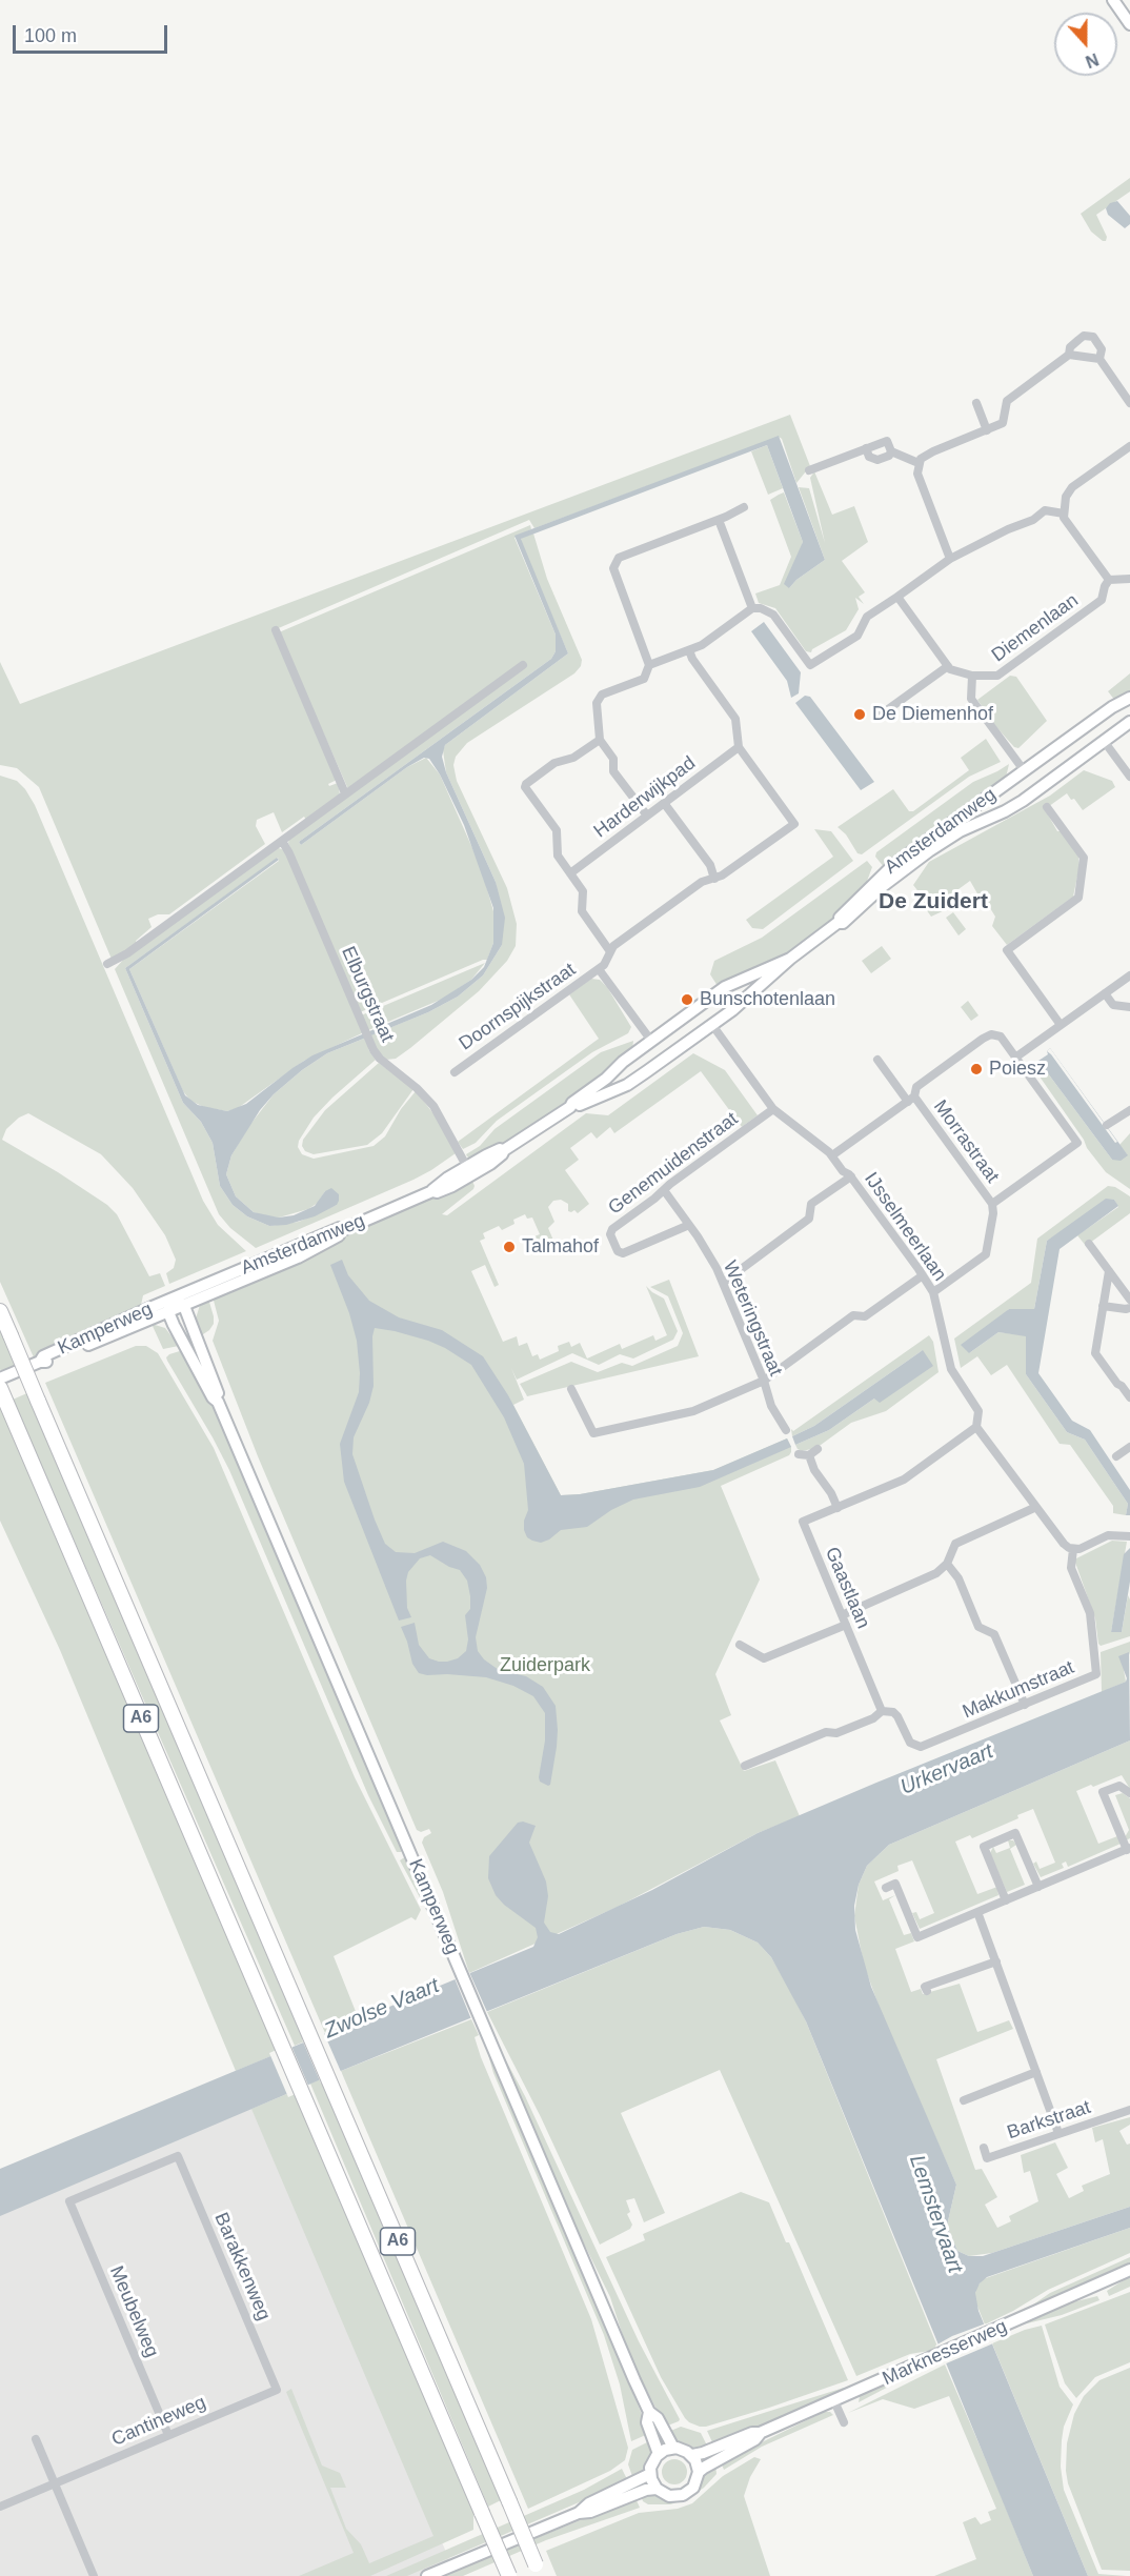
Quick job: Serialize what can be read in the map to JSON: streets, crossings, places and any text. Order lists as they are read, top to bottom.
{
  "streets": {
    "highway": ["A6"],
    "main road": ["Amsterdamweg", "Kamperweg", "Marknesserweg"],
    "street": [
      "Diemenlaan",
      "Harderwijkpad",
      "Elburgstraat",
      "Doornspijkstraat",
      "Morrastraat",
      "Genemuidenstraat",
      "IJsselmeerlaan",
      "Weteringstraat",
      "Gaastlaan",
      "Makkumstraat",
      "Barkstraat",
      "Barakkenweg",
      "Meubelweg",
      "Cantineweg"
    ]
  },
  "crossings": [
    ["Diemenlaan", "Amsterdamweg"],
    ["Amsterdamweg", "Elburgstraat"],
    ["Amsterdamweg", "IJsselmeerlaan"],
    ["Amsterdamweg", "Kamperweg"],
    ["Genemuidenstraat", "IJsselmeerlaan"],
    ["Genemuidenstraat", "Weteringstraat"],
    ["IJsselmeerlaan", "Gaastlaan"],
    ["IJsselmeerlaan", "Makkumstraat"],
    ["Kamperweg", "Marknesserweg"],
    ["Gaastlaan", "Makkumstraat"],
    ["Barakkenweg", "Meubelweg"],
    ["Barakkenweg", "Cantineweg"],
    ["Meubelweg", "Cantineweg"]
  ],
  "districts": ["De Zuidert"],
  "water": ["Urkervaart", "Zwolse Vaart", "Lemstervaart"],
  "parks": ["Zuiderpark"],
  "places": [
    "De Diemenhof",
    "Bunschotenlaan",
    "Poiesz",
    "Talmahof"
  ],
  "scale_bar": "100 m",
  "north": "bottom"
}
